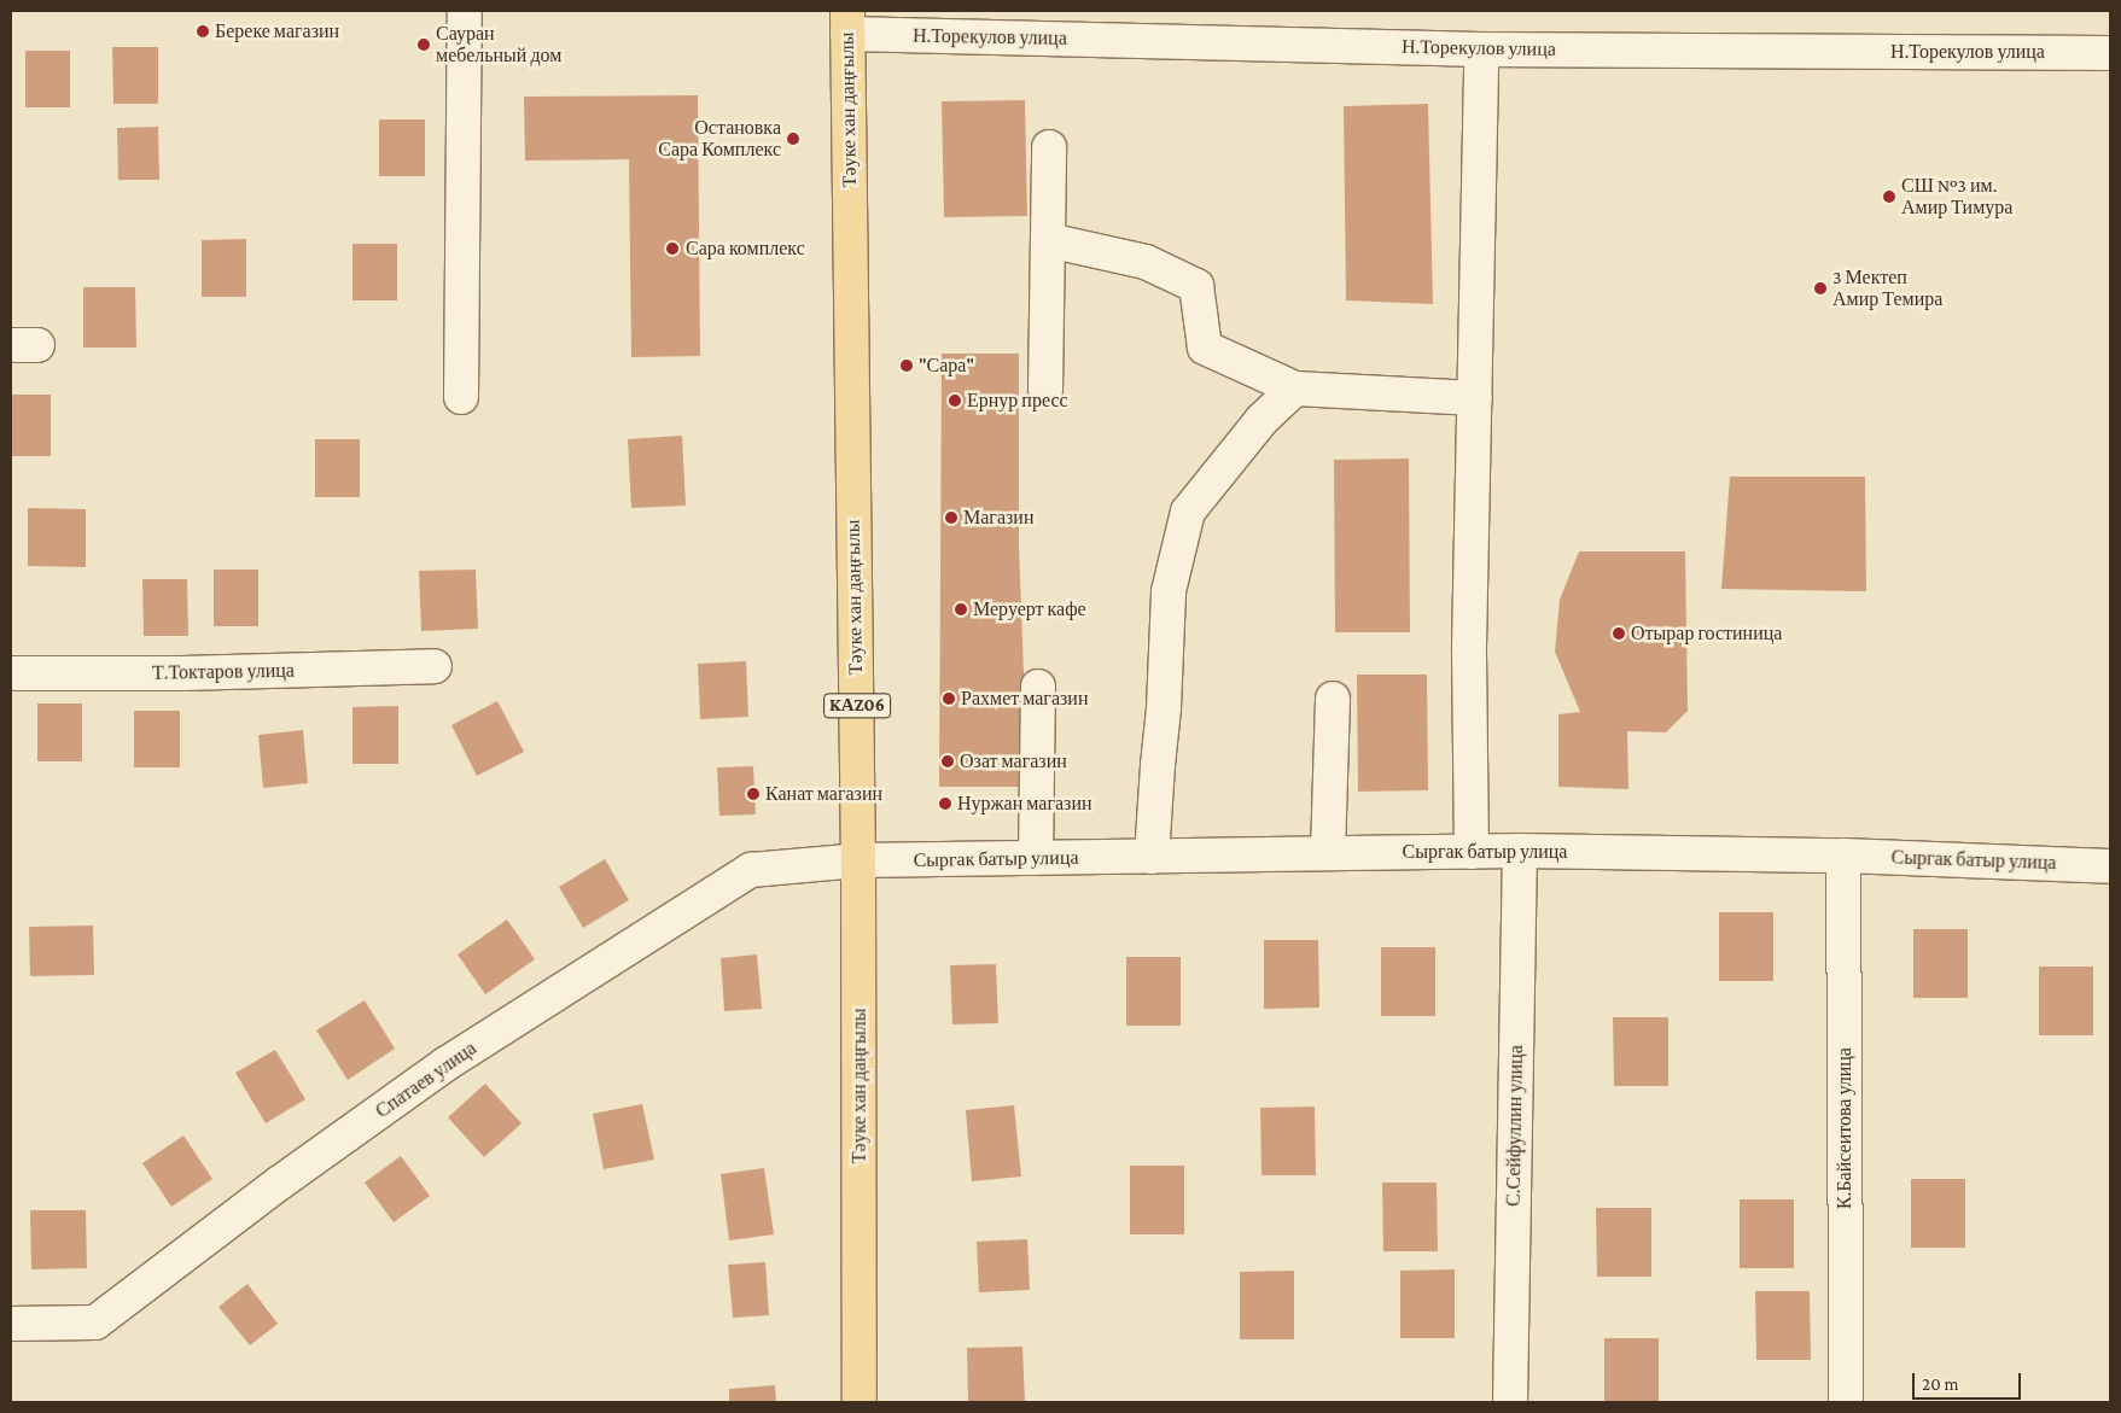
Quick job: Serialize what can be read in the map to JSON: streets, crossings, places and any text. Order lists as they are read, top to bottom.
{
  "streets": {
    "main road": ["Тәуке хан даңғылы", "KАZ06"],
    "street": [
      "Н.Торекулов улица",
      "Т.Токтаров улица",
      "Сыргак батыр улица",
      "Спатаев улица",
      "С.Сейфуллин улица",
      "К.Байсеитова улица"
    ]
  },
  "crossings": [
    ["Н.Торекулов улица", "Тәуке хан даңғылы"],
    ["Тәуке хан даңғылы", "Сыргак батыр улица"],
    ["Тәуке хан даңғылы", "Спатаев улица"],
    ["Сыргак батыр улица", "Спатаев улица"],
    ["Сыргак батыр улица", "С.Сейфуллин улица"],
    ["Сыргак батыр улица", "К.Байсеитова улица"]
  ],
  "places": [
    "Береке магазин",
    "Сауран мебельный дом",
    "Остановка Сара Комплекс",
    "СШ №3 им. Амир Тимура",
    "Сара комплекс",
    "3 Мектеп Амир Темира",
    "\"Сара\"",
    "Ернур пресс",
    "Магазин",
    "Меруерт кафе",
    "Отырар гостиница",
    "Рахмет магазин",
    "Озат магазин",
    "Канат магазин",
    "Нуржан магазин"
  ],
  "scale_bar": "20 m"
}
